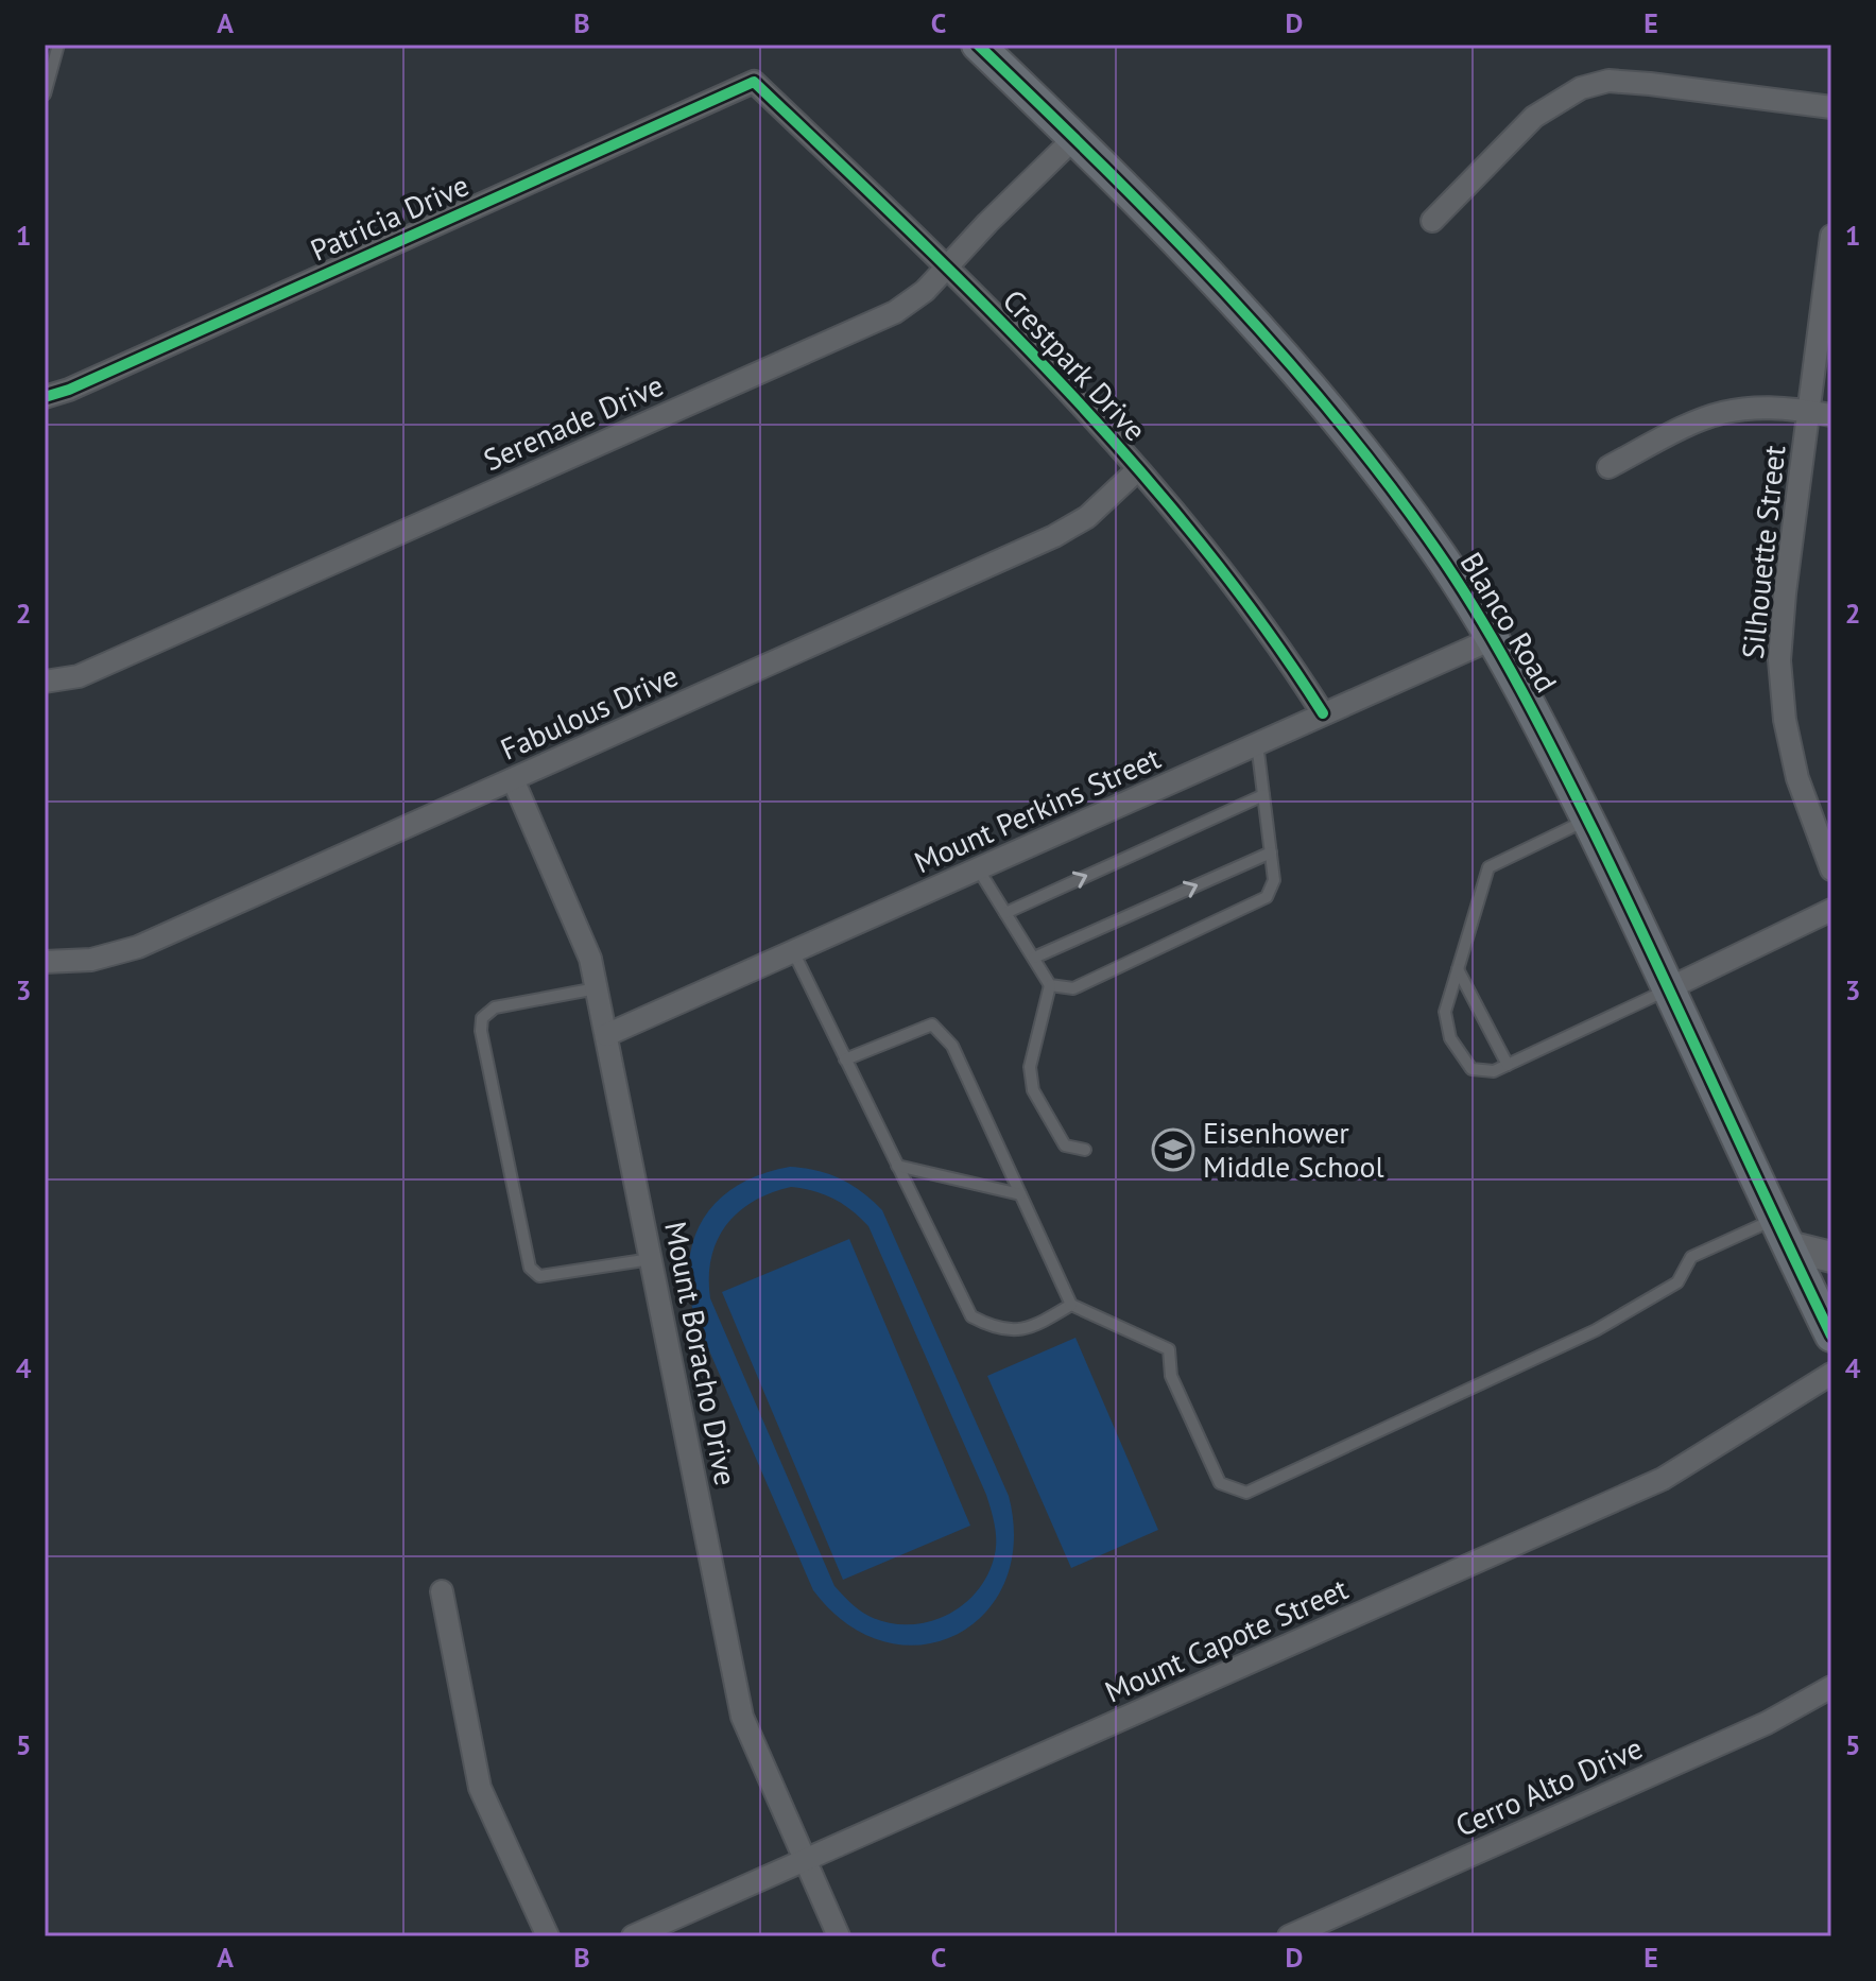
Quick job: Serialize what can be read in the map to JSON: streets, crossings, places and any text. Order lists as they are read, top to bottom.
{
  "streets": {
    "main road": ["Blanco Road"],
    "street": [
      "Patricia Drive",
      "Crestpark Drive",
      "Serenade Drive",
      "Silhouette Street",
      "Fabulous Drive",
      "Mount Perkins Street",
      "Mount Boracho Drive",
      "Mount Capote Street",
      "Cerro Alto Drive"
    ]
  },
  "crossings": [
    ["Patricia Drive", "Crestpark Drive"],
    ["Crestpark Drive", "Serenade Drive"],
    ["Crestpark Drive", "Fabulous Drive"],
    ["Crestpark Drive", "Mount Perkins Street"],
    ["Serenade Drive", "Blanco Road"],
    ["Blanco Road", "Mount Perkins Street"],
    ["Fabulous Drive", "Mount Boracho Drive"],
    ["Mount Perkins Street", "Mount Boracho Drive"],
    ["Mount Boracho Drive", "Mount Capote Street"]
  ],
  "places": {
    "school or university": ["Eisenhower Middle School"]
  },
  "grid": {
    "columns": [
      "A",
      "B",
      "C",
      "D",
      "E"
    ],
    "rows": [
      "1",
      "2",
      "3",
      "4",
      "5"
    ]
  }
}
